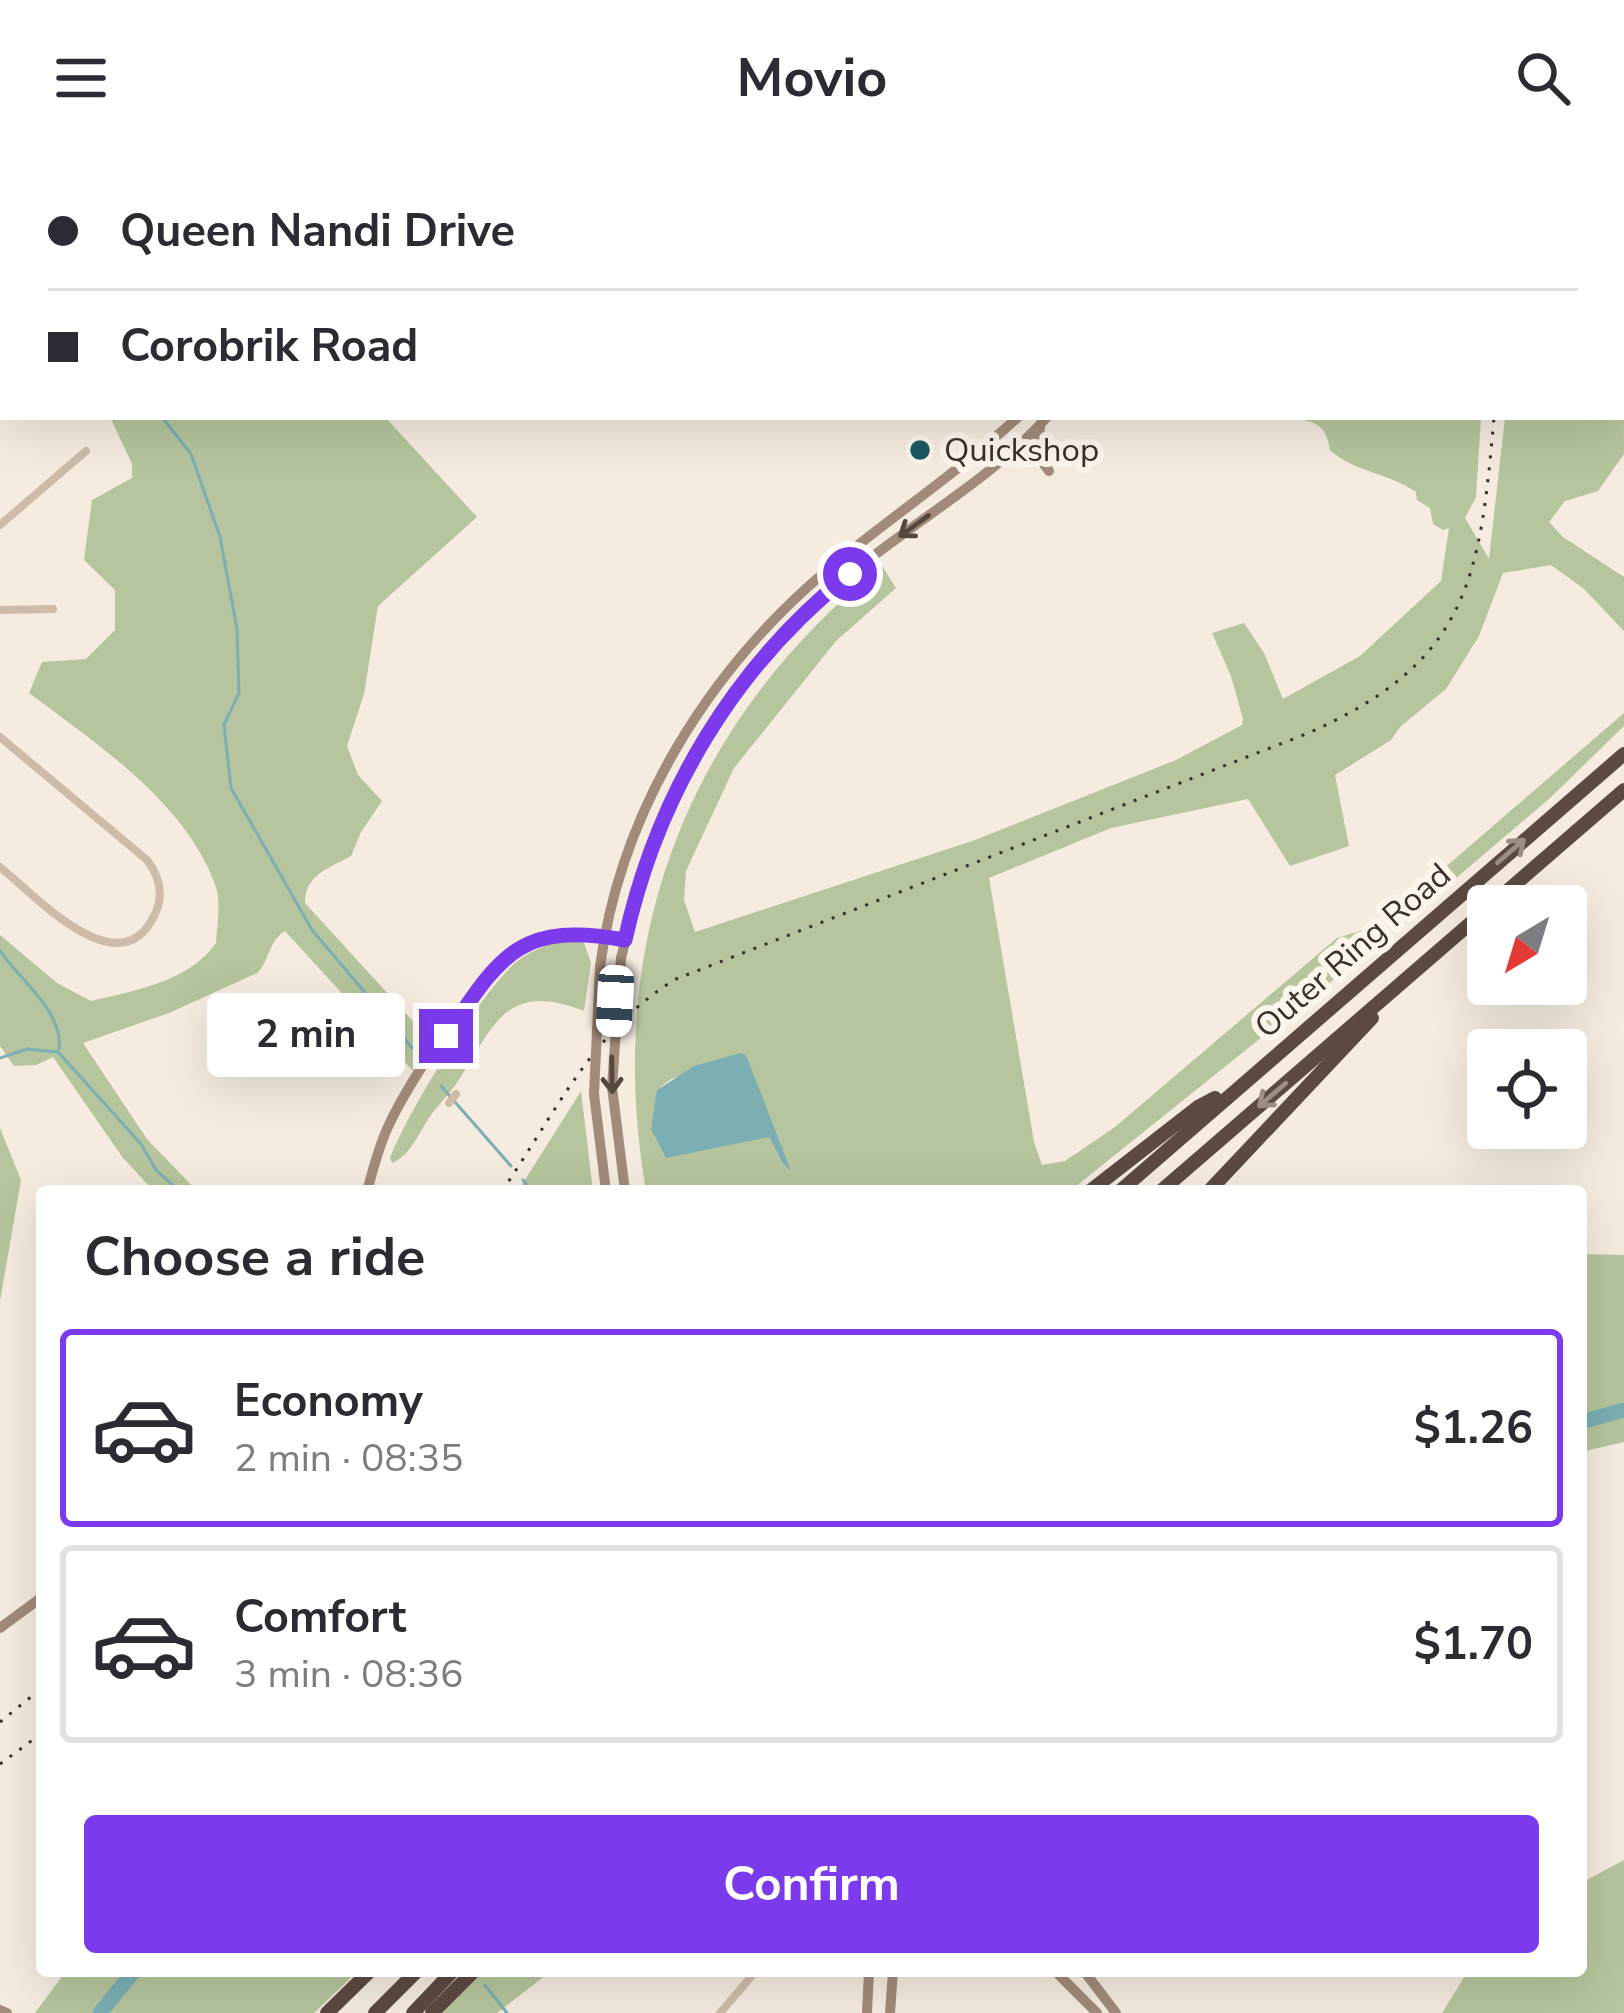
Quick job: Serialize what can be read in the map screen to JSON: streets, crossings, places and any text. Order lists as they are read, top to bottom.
{
  "streets": {
    "highway": ["Outer Ring Road"]
  },
  "places": ["Quickshop"],
  "north": "bottom left",
  "page": {
    "header": "Movio",
    "banner": ["Queen Nandi Drive", "Corobrik Road"],
    "bubble": "2 min",
    "heading": "Choose a ride",
    "list": [
      {
        "name": "Economy",
        "note": "2 min · 08:35",
        "value": "$1.26"
      },
      {
        "name": "Comfort",
        "note": "3 min · 08:36",
        "value": "$1.70"
      }
    ],
    "buttons": "Confirm"
  }
}
